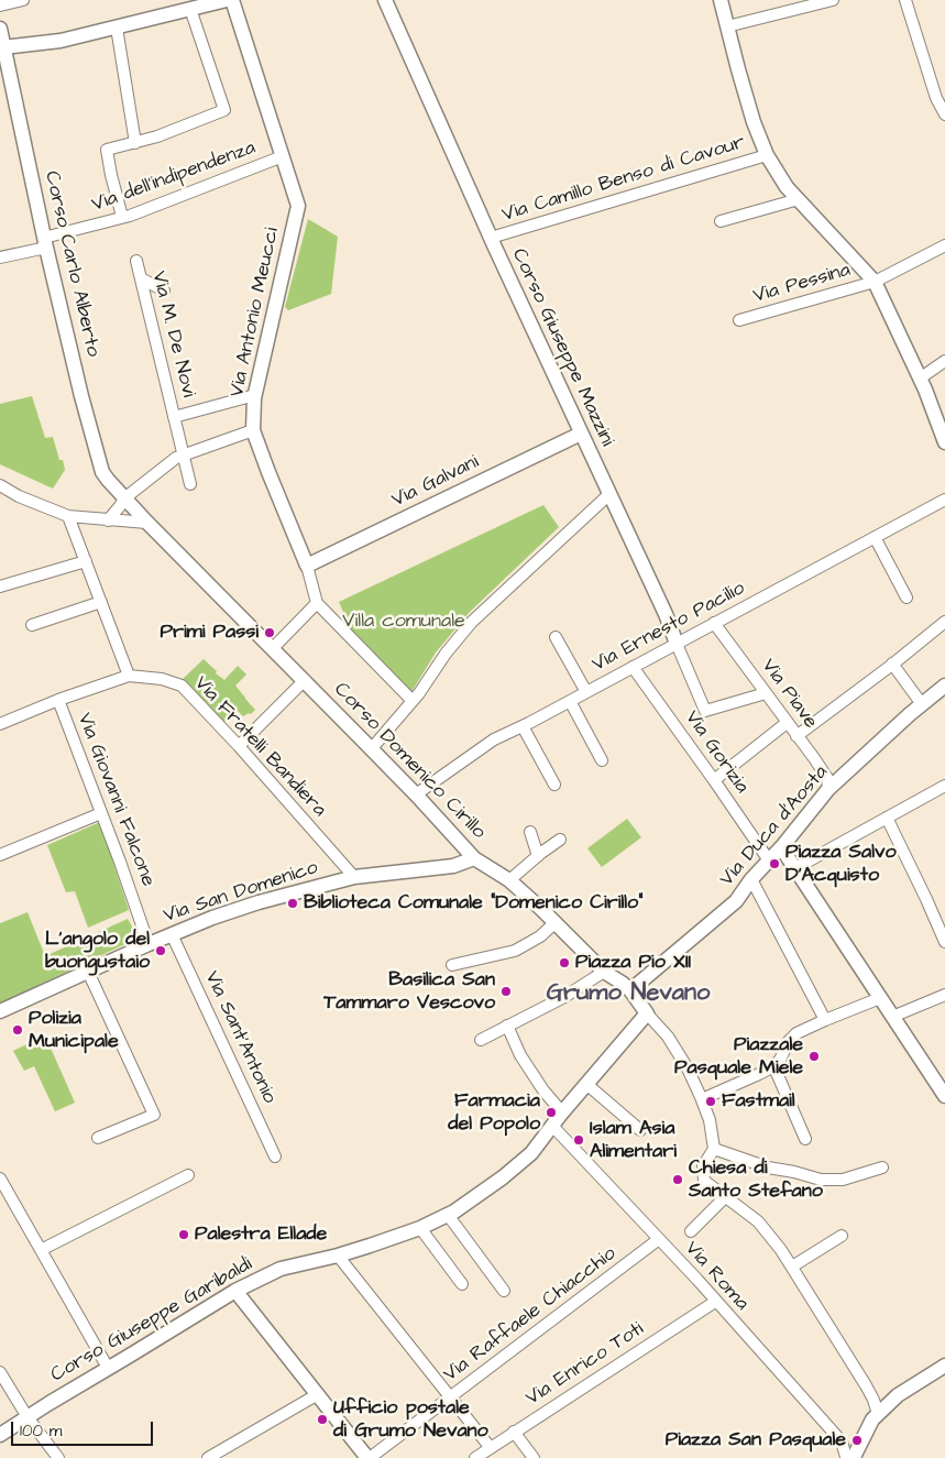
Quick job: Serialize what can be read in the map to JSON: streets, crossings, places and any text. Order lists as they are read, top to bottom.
{
  "streets": {
    "street": [
      "Via dell'indipendenza",
      "Via Camillo Benso di Cavour",
      "Corso Carlo Alberto",
      "Via Pessina",
      "Via Antonio Meucci",
      "Via M. De Novi",
      "Corso Giuseppe Mazzini",
      "Via Galvani",
      "Via Ernesto Pacilio",
      "Via Piave",
      "Via Fratelli Bandiera",
      "Via Gorizia",
      "Corso Domenico Cirillo",
      "Via Giovanni Falcone",
      "Via Duca d'Aosta",
      "Via San Domenico",
      "Via Sant'Antonio",
      "Via Roma",
      "Via Raffaele Chiacchio",
      "Corso Giuseppe Garibaldi",
      "Via Enrico Toti"
    ]
  },
  "crossings": [
    ["Via dell'indipendenza", "Corso Carlo Alberto"],
    ["Via dell'indipendenza", "Via Antonio Meucci"],
    ["Via Camillo Benso di Cavour", "Corso Giuseppe Mazzini"],
    ["Corso Carlo Alberto", "Corso Domenico Cirillo"],
    ["Via Antonio Meucci", "Via M. De Novi"],
    ["Via Antonio Meucci", "Via Galvani"],
    ["Corso Giuseppe Mazzini", "Via Galvani"],
    ["Corso Giuseppe Mazzini", "Via Ernesto Pacilio"],
    ["Corso Giuseppe Mazzini", "Via Piave"],
    ["Via Ernesto Pacilio", "Via Piave"],
    ["Via Ernesto Pacilio", "Via Gorizia"],
    ["Via Ernesto Pacilio", "Corso Domenico Cirillo"],
    ["Via Piave", "Via Duca d'Aosta"],
    ["Via Fratelli Bandiera", "Via Giovanni Falcone"],
    ["Via Fratelli Bandiera", "Via San Domenico"],
    ["Via Gorizia", "Via Duca d'Aosta"],
    ["Corso Domenico Cirillo", "Via Duca d'Aosta"],
    ["Corso Domenico Cirillo", "Via San Domenico"],
    ["Corso Domenico Cirillo", "Corso Giuseppe Garibaldi"],
    ["Via Giovanni Falcone", "Via San Domenico"],
    ["Via San Domenico", "Via Sant'Antonio"],
    ["Via Roma", "Via Raffaele Chiacchio"],
    ["Via Roma", "Corso Giuseppe Garibaldi"],
    ["Via Roma", "Via Enrico Toti"]
  ],
  "districts": ["Grumo Nevano"],
  "parks": ["Villa comunale"],
  "places": [
    "Primi Passi",
    "Piazza Salvo D'Acquisto",
    "Biblioteca Comunale \"Domenico Cirillo\"",
    "L'angolo del buongustaio",
    "Piazza Pio XII",
    "Basilica San Tammaro Vescovo",
    "Polizia Municipale",
    "Piazzale Pasquale Miele",
    "Fastmail",
    "Farmacia del Popolo",
    "Islam Asia Alimentari",
    "Chiesa di Santo Stefano",
    "Palestra Ellade",
    "Ufficio postale di Grumo Nevano",
    "Piazza San Pasquale"
  ],
  "scale_bar": "100 m"
}
